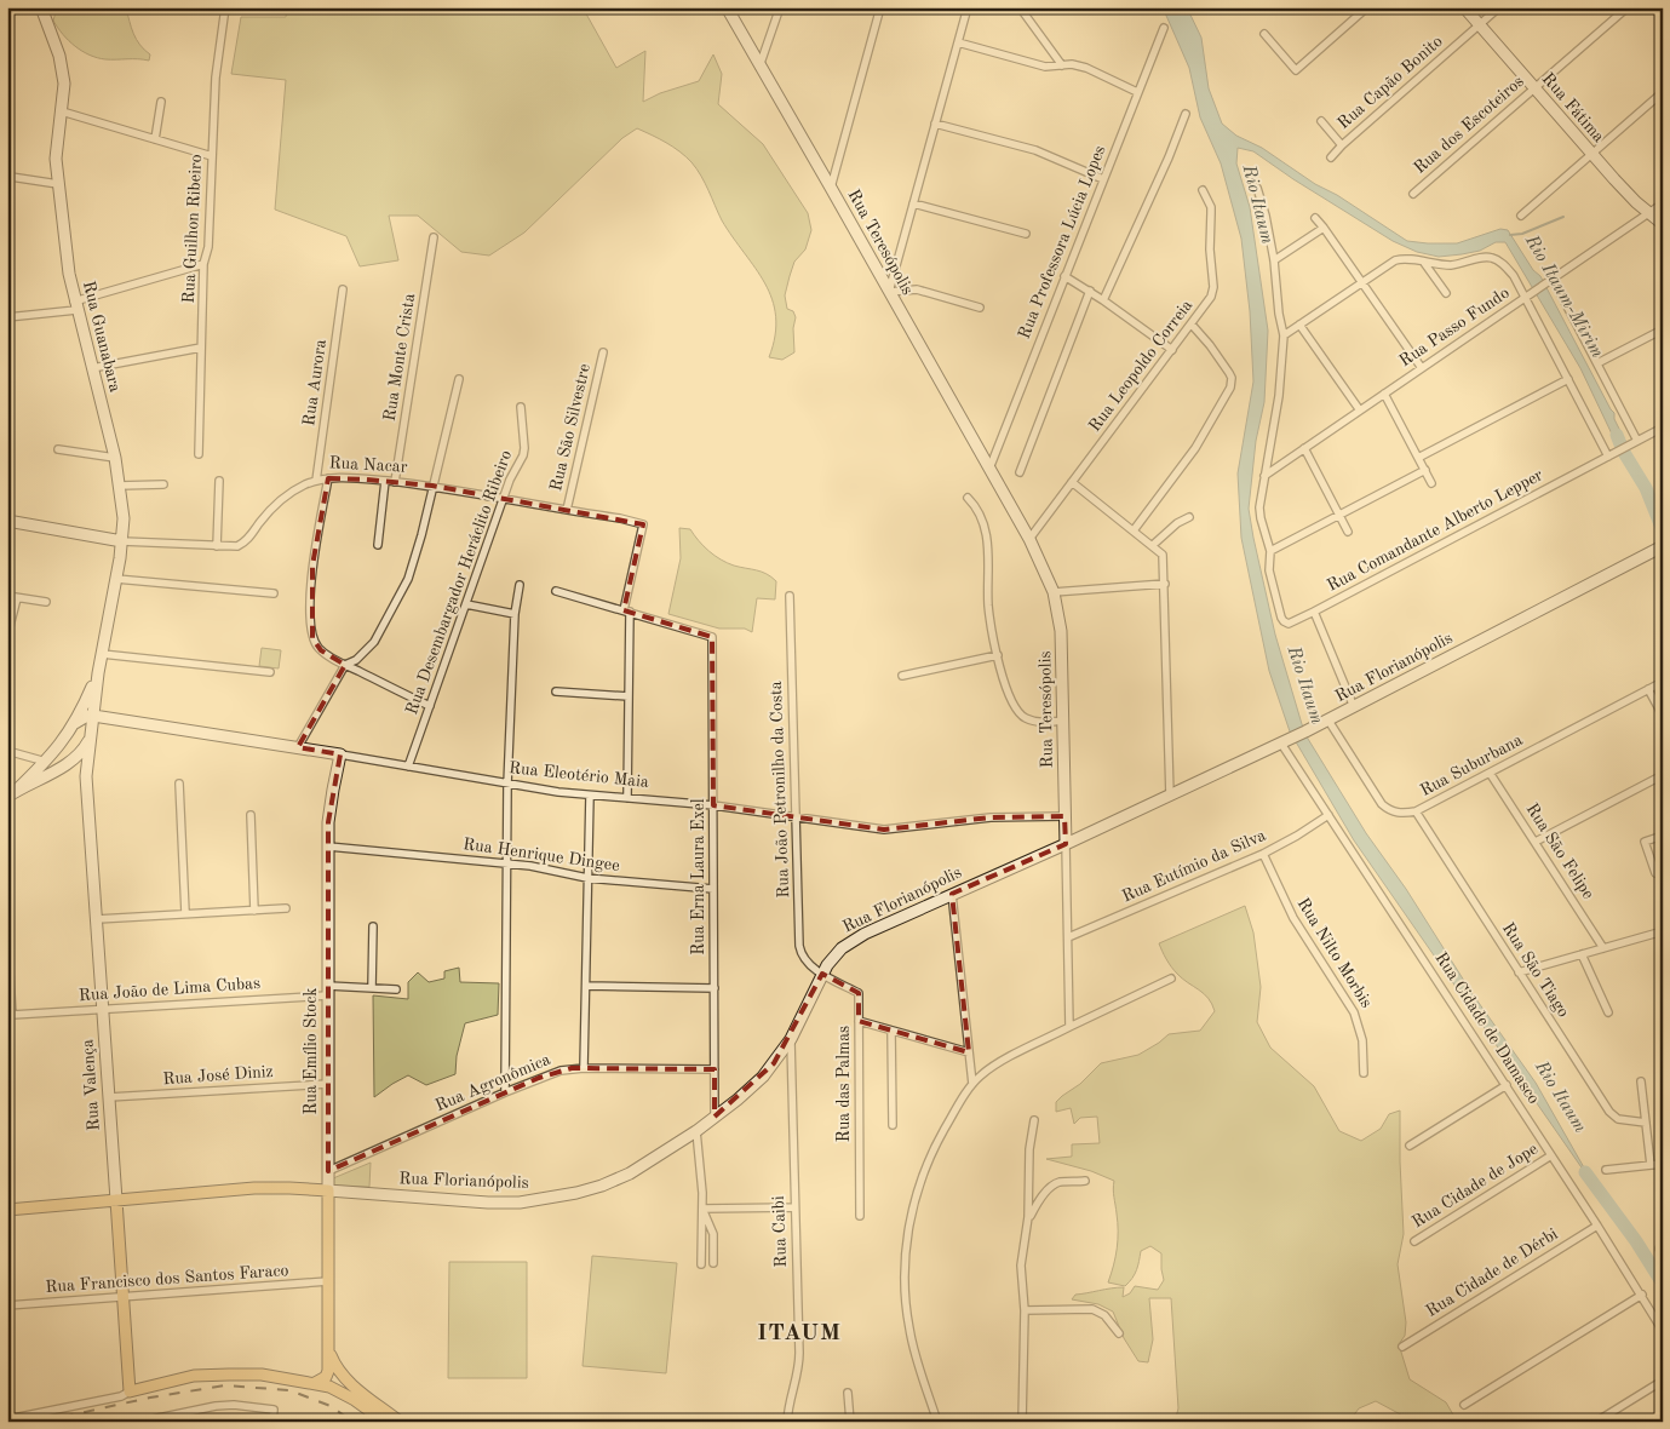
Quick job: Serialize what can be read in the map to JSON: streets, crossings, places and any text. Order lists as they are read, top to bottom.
{
  "streets": {
    "main road": [
      "Rua Fátima",
      "Rua Teresópolis",
      "Rua Guanabara",
      "Rua Nacar",
      "Rua Florianópolis",
      "Rua Eleotério Maia",
      "Rua Emílio Stock",
      "Rua Valença"
    ],
    "street": [
      "Rua Capão Bonito",
      "Rua dos Escoteiros",
      "Rua Guilhon Ribeiro",
      "Rua Professora Lúcia Lopes",
      "Rua Passo Fundo",
      "Rua Monte Crista",
      "Rua Leopoldo Correia",
      "Rua Aurora",
      "Rua São Silvestre",
      "Rua Comandante Alberto Lepper",
      "Rua Desembargador Heráclito Ribeiro",
      "Rua Suburbana",
      "Rua João Petronilho da Costa",
      "Rua São Felipe",
      "Rua Henrique Dingee",
      "Rua Eutímio da Silva",
      "Rua Erna Laura Exel",
      "Rua Nilto Morbis",
      "Rua São Tiago",
      "Rua João de Lima Cubas",
      "Rua Cidade de Damasco",
      "Rua José Diniz",
      "Rua Agronômica",
      "Rua das Palmas",
      "Rua Cidade de Jope",
      "Rua Caibi",
      "Rua Cidade de Dérbi",
      "Rua Francisco dos Santos Faraco"
    ]
  },
  "crossings": [
    ["Rua Capão Bonito", "Rua Fátima"],
    ["Rua Fátima", "Rua dos Escoteiros"],
    ["Rua Fátima", "Rua Passo Fundo"],
    ["Rua Teresópolis", "Rua Professora Lúcia Lopes"],
    ["Rua Teresópolis", "Rua Leopoldo Correia"],
    ["Rua Teresópolis", "Rua Florianópolis"],
    ["Rua Teresópolis", "Rua Eleotério Maia"],
    ["Rua Teresópolis", "Rua Eutímio da Silva"],
    ["Rua Guanabara", "Rua Nacar"],
    ["Rua Guanabara", "Rua Eleotério Maia"],
    ["Rua Guanabara", "Rua Valença"],
    ["Rua Monte Crista", "Rua Nacar"],
    ["Rua Aurora", "Rua Nacar"],
    ["Rua São Silvestre", "Rua Nacar"],
    ["Rua Nacar", "Rua Desembargador Heráclito Ribeiro"],
    ["Rua Nacar", "Rua Erna Laura Exel"],
    ["Rua Desembargador Heráclito Ribeiro", "Rua Eleotério Maia"],
    ["Rua Florianópolis", "Rua Suburbana"],
    ["Rua Florianópolis", "Rua João Petronilho da Costa"],
    ["Rua Florianópolis", "Rua Erna Laura Exel"],
    ["Rua Florianópolis", "Rua Cidade de Damasco"],
    ["Rua Florianópolis", "Rua Emílio Stock"],
    ["Rua Florianópolis", "Rua das Palmas"],
    ["Rua Florianópolis", "Rua Valença"],
    ["Rua Florianópolis", "Rua Caibi"],
    ["Rua Suburbana", "Rua São Felipe"],
    ["Rua Suburbana", "Rua São Tiago"],
    ["Rua Eleotério Maia", "Rua João Petronilho da Costa"],
    ["Rua Eleotério Maia", "Rua Erna Laura Exel"],
    ["Rua Eleotério Maia", "Rua Emílio Stock"],
    ["Rua João Petronilho da Costa", "Rua das Palmas"],
    ["Rua Henrique Dingee", "Rua Erna Laura Exel"],
    ["Rua Henrique Dingee", "Rua Emílio Stock"],
    ["Rua Eutímio da Silva", "Rua Nilto Morbis"],
    ["Rua Eutímio da Silva", "Rua Cidade de Damasco"],
    ["Rua Erna Laura Exel", "Rua Agronômica"],
    ["Rua João de Lima Cubas", "Rua Emílio Stock"],
    ["Rua João de Lima Cubas", "Rua Valença"],
    ["Rua Cidade de Damasco", "Rua Cidade de Jope"],
    ["Rua Cidade de Damasco", "Rua Cidade de Dérbi"],
    ["Rua Emílio Stock", "Rua José Diniz"],
    ["Rua Emílio Stock", "Rua Agronômica"],
    ["Rua Emílio Stock", "Rua Francisco dos Santos Faraco"],
    ["Rua José Diniz", "Rua Valença"],
    ["Rua Valença", "Rua Francisco dos Santos Faraco"]
  ],
  "districts": ["ITAUM"],
  "water": ["Rio Itaum", "Rio Itaum-Mirim"]
}
